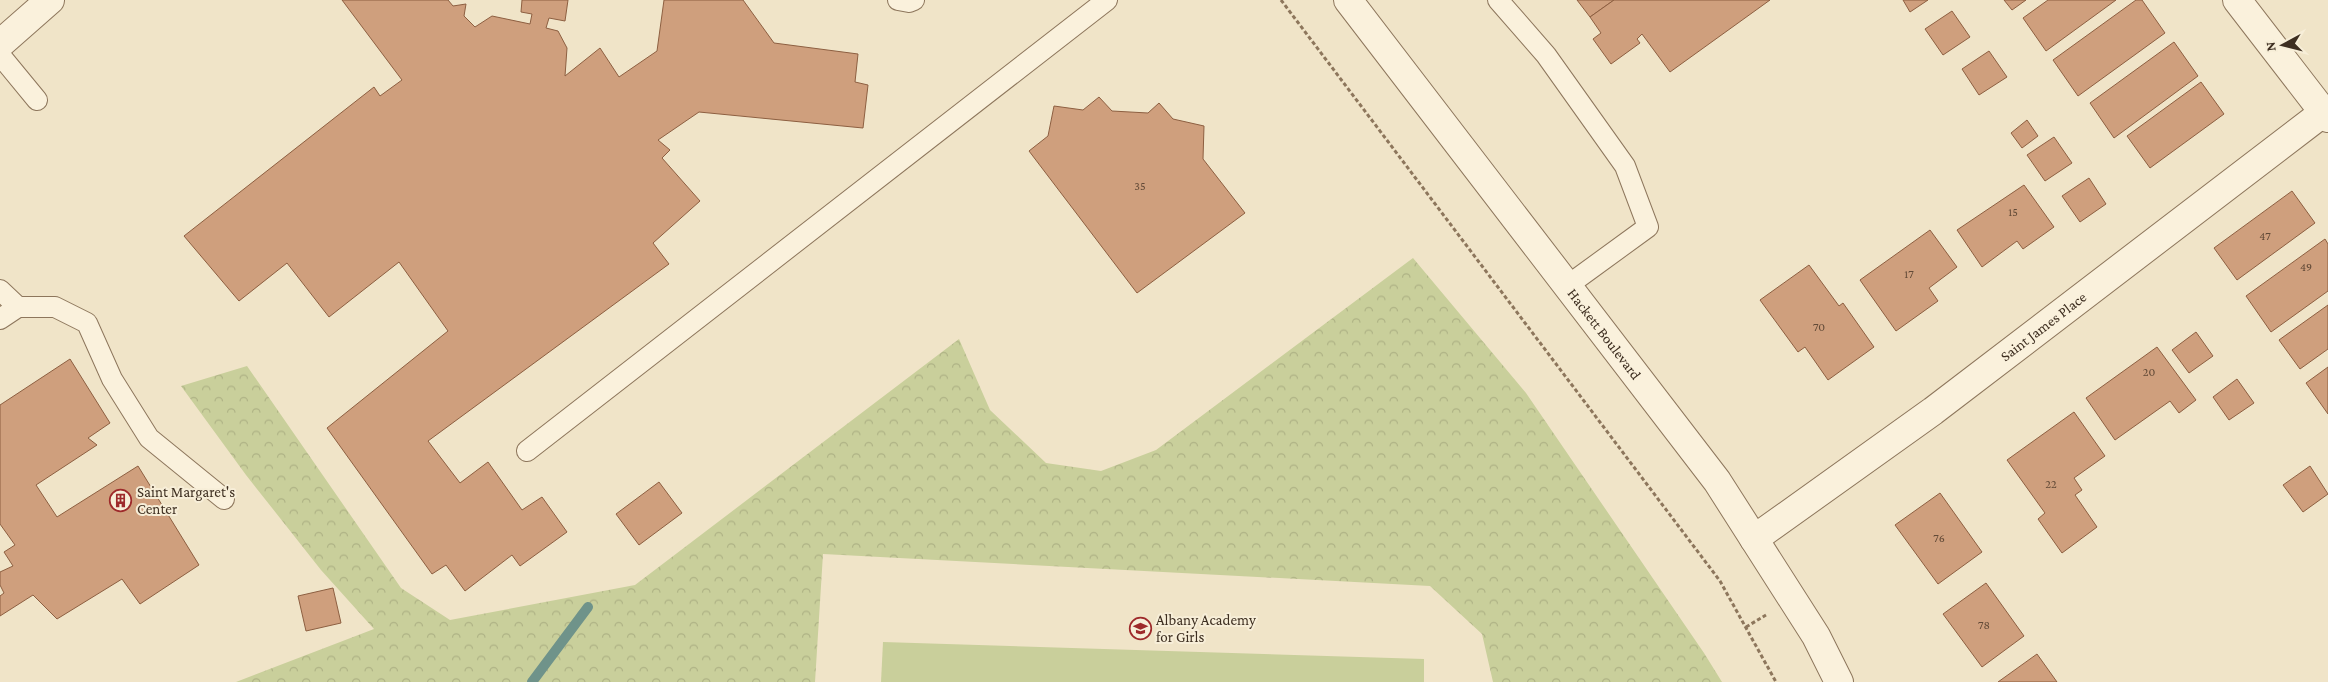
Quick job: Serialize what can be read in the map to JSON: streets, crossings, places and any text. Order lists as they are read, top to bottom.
{
  "streets": {
    "street": ["Saint James Place", "Hackett Boulevard"]
  },
  "crossings": [
    ["Saint James Place", "Hackett Boulevard"]
  ],
  "places": {
    "building": ["Saint Margaret's Center"],
    "school or university": ["Albany Academy for Girls"]
  },
  "house_numbers": [
    "35",
    "15",
    "47",
    "49",
    "17",
    "70",
    "20",
    "22",
    "76",
    "78"
  ],
  "north": "left"
}
